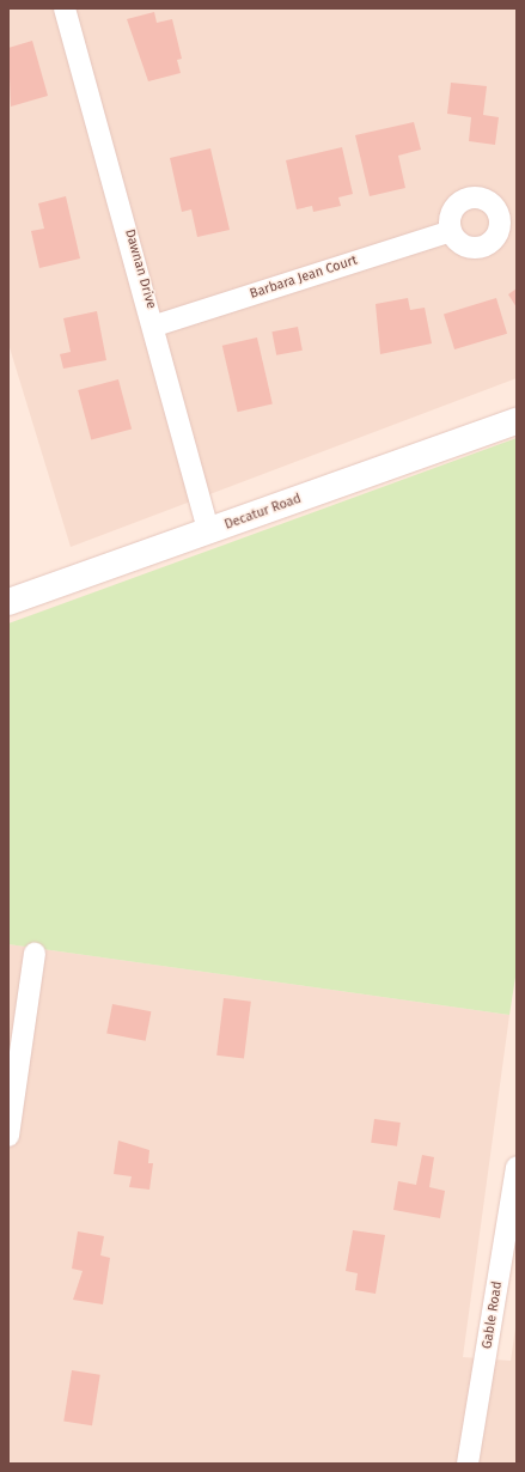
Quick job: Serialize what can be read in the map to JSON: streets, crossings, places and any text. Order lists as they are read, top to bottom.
{
  "streets": {
    "street": [
      "Dawnan Drive",
      "Barbara Jean Court",
      "Decatur Road",
      "Gable Road"
    ]
  },
  "crossings": [
    ["Dawnan Drive", "Barbara Jean Court"],
    ["Dawnan Drive", "Decatur Road"]
  ]
}
